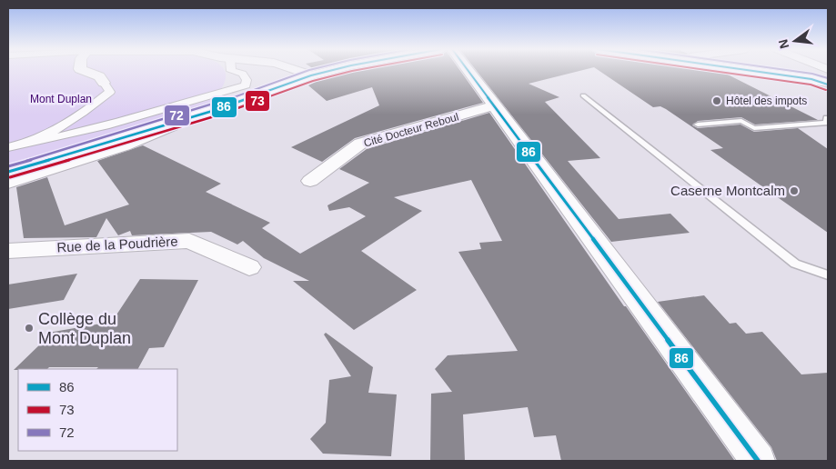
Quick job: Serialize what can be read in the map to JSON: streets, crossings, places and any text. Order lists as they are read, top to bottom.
{
  "streets": {
    "street": ["Cité Docteur Reboul", "Rue de la Poudrière"]
  },
  "parks": ["Mont Duplan"],
  "places": ["Hôtel des impots", "Caserne Montcalm", "Collège du Mont Duplan"],
  "lines": ["transit line 86", "transit line 73", "transit line 72"],
  "legend": ["86", "73", "72"],
  "north": "left"
}
